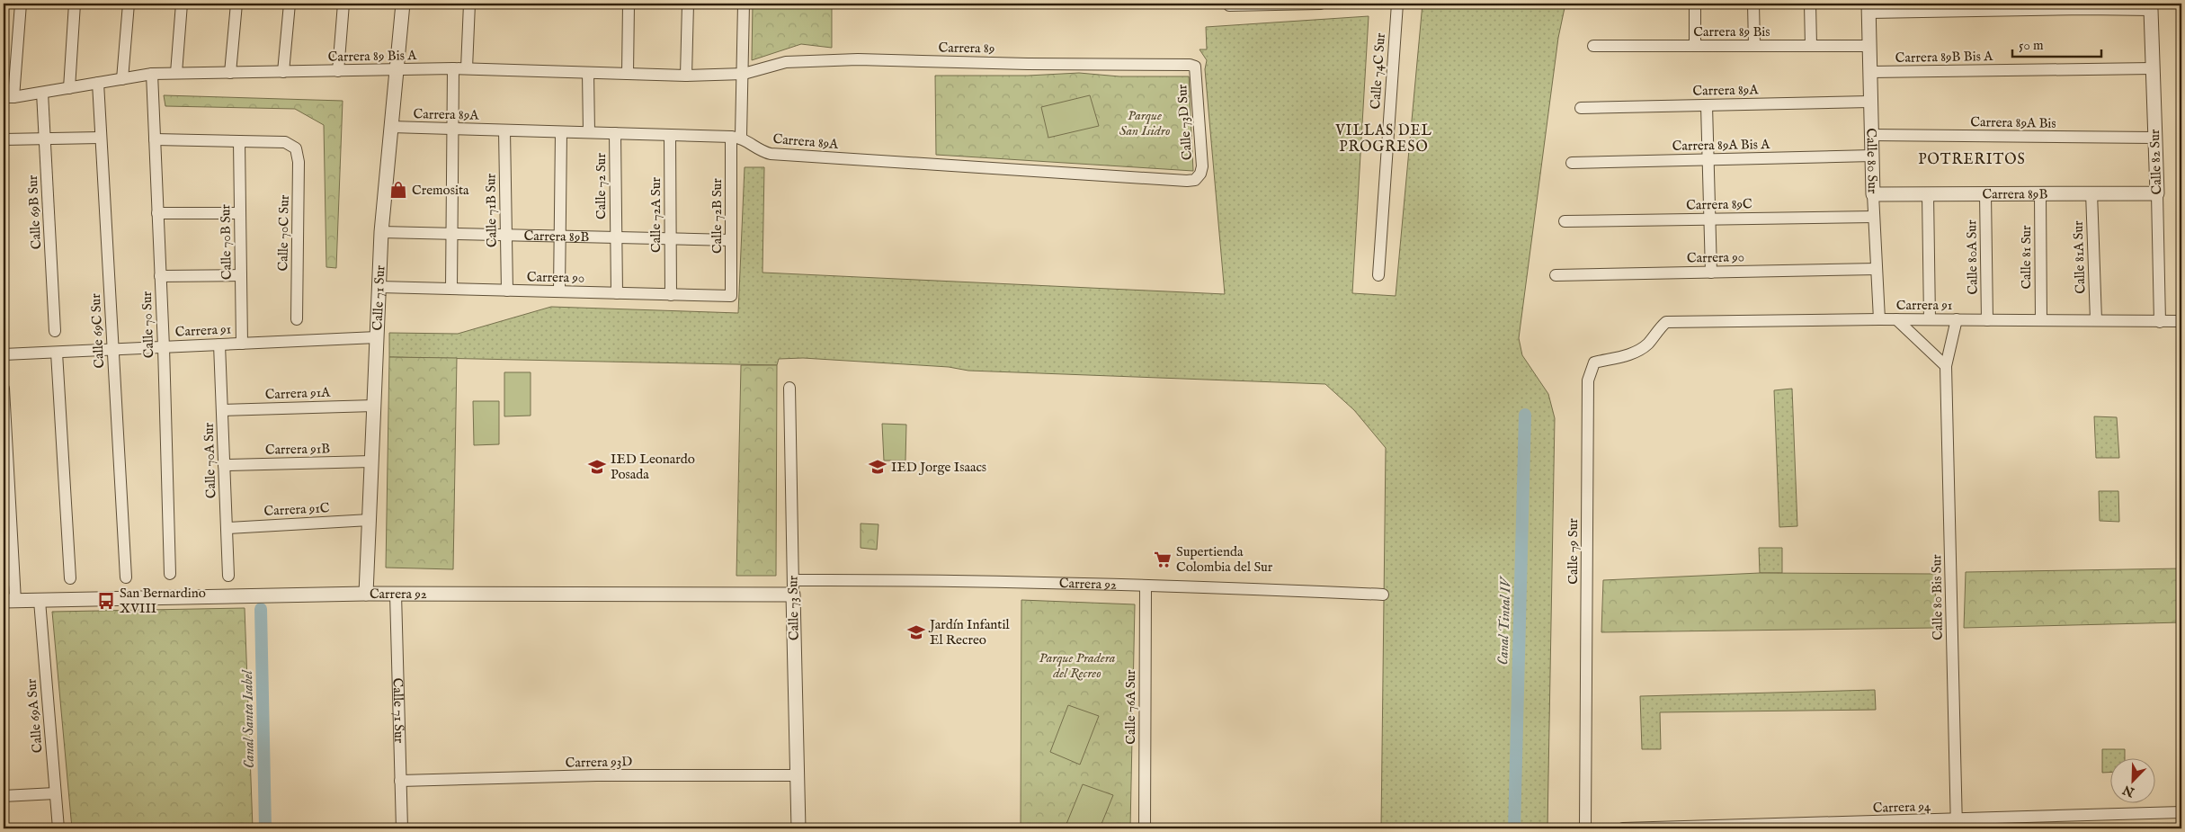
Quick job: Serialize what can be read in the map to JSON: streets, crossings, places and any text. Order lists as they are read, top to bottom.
{
  "streets": {
    "street": [
      "Carrera 89 Bis",
      "Carrera 89",
      "Carrera 89 Bis A",
      "Carrera 89B Bis A",
      "Calle 74C Sur",
      "Carrera 89A",
      "Calle 73D Sur",
      "Carrera 89A Bis",
      "Carrera 89A Bis A",
      "Calle 80 Sur",
      "Calle 82 Sur",
      "Calle 72 Sur",
      "Carrera 89B",
      "Carrera 89C",
      "Calle 71B Sur",
      "Calle 69B Sur",
      "Calle 72A Sur",
      "Calle 72B Sur",
      "Calle 70C Sur",
      "Calle 70B Sur",
      "Carrera 90",
      "Calle 80A Sur",
      "Calle 81 Sur",
      "Calle 81A Sur",
      "Calle 71 Sur",
      "Carrera 91",
      "Calle 70 Sur",
      "Calle 69C Sur",
      "Carrera 91A",
      "Carrera 91B",
      "Calle 70A Sur",
      "Carrera 91C",
      "Calle 79 Sur",
      "Carrera 92",
      "Calle 80 Bis Sur",
      "Calle 73 Sur",
      "Calle 76A Sur",
      "Calle 69A Sur",
      "Carrera 93D",
      "Carrera 94"
    ]
  },
  "crossings": [
    ["Carrera 89 Bis", "Calle 80 Sur"],
    ["Carrera 89", "Carrera 89 Bis A"],
    ["Carrera 89", "Calle 73D Sur"],
    ["Carrera 89", "Calle 72B Sur"],
    ["Carrera 89 Bis A", "Calle 69B Sur"],
    ["Carrera 89 Bis A", "Calle 72B Sur"],
    ["Carrera 89 Bis A", "Calle 71 Sur"],
    ["Carrera 89 Bis A", "Calle 70 Sur"],
    ["Carrera 89 Bis A", "Calle 69C Sur"],
    ["Carrera 89B Bis A", "Calle 80 Sur"],
    ["Carrera 89B Bis A", "Calle 82 Sur"],
    ["Carrera 89A", "Calle 73D Sur"],
    ["Carrera 89A", "Calle 80 Sur"],
    ["Carrera 89A", "Calle 72 Sur"],
    ["Carrera 89A", "Calle 71B Sur"],
    ["Carrera 89A", "Calle 72A Sur"],
    ["Carrera 89A", "Calle 72B Sur"],
    ["Carrera 89A", "Calle 71 Sur"],
    ["Carrera 89A Bis", "Calle 80 Sur"],
    ["Carrera 89A Bis", "Calle 82 Sur"],
    ["Carrera 89A Bis A", "Calle 80 Sur"],
    ["Calle 80 Sur", "Carrera 89B"],
    ["Calle 80 Sur", "Carrera 89C"],
    ["Calle 80 Sur", "Carrera 90"],
    ["Calle 80 Sur", "Carrera 91"],
    ["Calle 82 Sur", "Carrera 89B"],
    ["Calle 82 Sur", "Carrera 91"],
    ["Calle 72 Sur", "Carrera 89B"],
    ["Calle 72 Sur", "Carrera 90"],
    ["Carrera 89B", "Calle 71B Sur"],
    ["Carrera 89B", "Calle 72A Sur"],
    ["Carrera 89B", "Calle 72B Sur"],
    ["Carrera 89B", "Calle 80A Sur"],
    ["Carrera 89B", "Calle 81 Sur"],
    ["Carrera 89B", "Calle 81A Sur"],
    ["Carrera 89B", "Calle 71 Sur"],
    ["Calle 71B Sur", "Carrera 90"],
    ["Calle 72A Sur", "Carrera 90"],
    ["Calle 72B Sur", "Carrera 90"],
    ["Calle 70C Sur", "Calle 70B Sur"],
    ["Calle 70B Sur", "Carrera 91"],
    ["Carrera 90", "Calle 71 Sur"],
    ["Calle 80A Sur", "Carrera 91"],
    ["Calle 81 Sur", "Carrera 91"],
    ["Calle 81A Sur", "Carrera 91"],
    ["Calle 71 Sur", "Carrera 91"],
    ["Calle 71 Sur", "Carrera 91A"],
    ["Calle 71 Sur", "Carrera 91B"],
    ["Calle 71 Sur", "Carrera 91C"],
    ["Calle 71 Sur", "Carrera 92"],
    ["Calle 71 Sur", "Carrera 93D"],
    ["Carrera 91", "Calle 70 Sur"],
    ["Carrera 91", "Calle 69C Sur"],
    ["Carrera 91", "Calle 70A Sur"],
    ["Carrera 91", "Calle 79 Sur"],
    ["Carrera 91", "Calle 80 Bis Sur"],
    ["Carrera 91A", "Calle 70A Sur"],
    ["Carrera 91B", "Calle 70A Sur"],
    ["Calle 70A Sur", "Carrera 91C"],
    ["Carrera 92", "Calle 73 Sur"],
    ["Carrera 92", "Calle 76A Sur"],
    ["Carrera 92", "Calle 69A Sur"],
    ["Calle 80 Bis Sur", "Carrera 94"],
    ["Calle 73 Sur", "Carrera 93D"]
  ],
  "districts": ["VILLAS DEL PROGRESO", "POTRERITOS"],
  "water": ["Canal Tintal IV", "Canal Santa Isabel"],
  "parks": ["Parque San Isidro", "Parque Pradera del Recreo"],
  "places": {
    "shop": ["Cremosita"],
    "school or university": ["IED Leonardo Posada", "IED Jorge Isaacs", "Jardín Infantil El Recreo"],
    "supermarket": ["Supertienda Colombia del Sur"],
    "bus stop": ["San Bernardino XVIII"]
  },
  "scale_bar": "50 m",
  "north": "bottom left"
}
